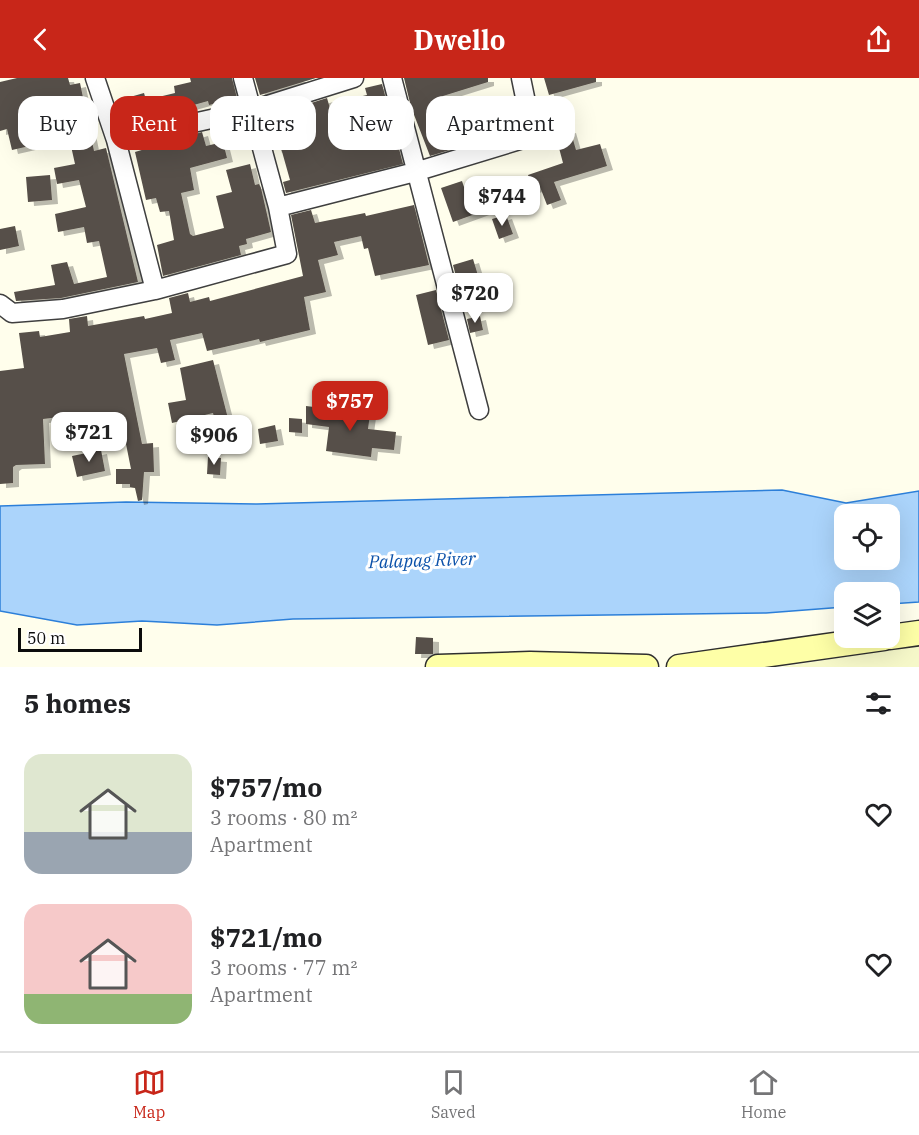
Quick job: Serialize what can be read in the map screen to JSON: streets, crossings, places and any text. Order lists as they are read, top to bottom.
{
  "water": ["Palapag River"],
  "scale_bar": "50 m",
  "page": {
    "header": "Dwello",
    "chip": [
      "Buy",
      "Rent",
      "Filters",
      "New",
      "Apartment"
    ],
    "price": [
      "$744",
      "$720",
      "$757",
      "$721",
      "$906"
    ],
    "scale": "50 m",
    "heading": "5 homes",
    "list": [
      {
        "name": "$757/mo",
        "note": "3 rooms · 80 m² · Apartment"
      },
      {
        "name": "$721/mo",
        "note": "3 rooms · 77 m² · Apartment"
      }
    ],
    "tabs": ["Map", "Saved", "Home"]
  }
}
